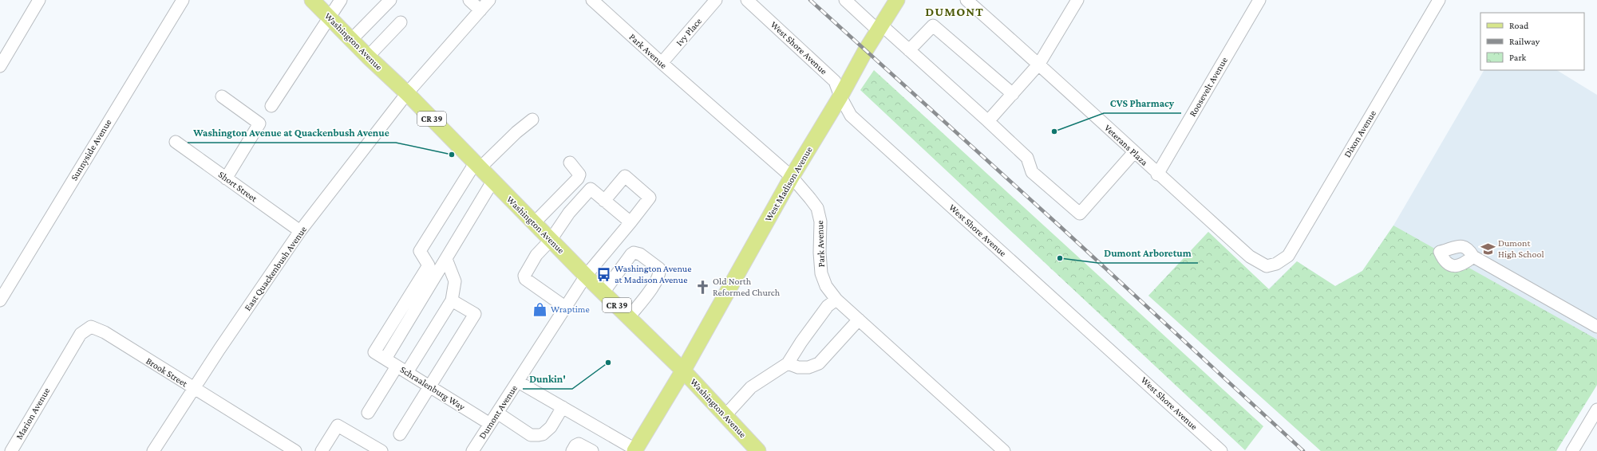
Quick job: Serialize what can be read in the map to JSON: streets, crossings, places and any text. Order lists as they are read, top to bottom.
{
  "streets": {
    "main road": ["Washington Avenue", "CR 39", "West Madison Avenue"],
    "street": [
      "Ivy Place",
      "West Shore Avenue",
      "Park Avenue",
      "Roosevelt Avenue",
      "Dixon Avenue",
      "Veterans Plaza",
      "Sunnyside Avenue",
      "Short Street",
      "East Quackenbush Avenue",
      "Brook Street",
      "Schraalenburg Way",
      "Dumont Avenue",
      "Marion Avenue"
    ]
  },
  "crossings": [
    ["Ivy Place", "Park Avenue"],
    ["Washington Avenue", "West Madison Avenue"],
    ["Washington Avenue", "East Quackenbush Avenue"],
    ["Washington Avenue", "Schraalenburg Way"],
    ["Washington Avenue", "Dumont Avenue"],
    ["West Shore Avenue", "West Madison Avenue"],
    ["Park Avenue", "West Madison Avenue"],
    ["Roosevelt Avenue", "Veterans Plaza"],
    ["Dixon Avenue", "Veterans Plaza"],
    ["Short Street", "East Quackenbush Avenue"],
    ["East Quackenbush Avenue", "Brook Street"],
    ["Brook Street", "Marion Avenue"],
    ["Schraalenburg Way", "Dumont Avenue"]
  ],
  "districts": ["DUMONT"],
  "places": {
    "other": [
      "CVS Pharmacy",
      "Washington Avenue at Quackenbush Avenue",
      "Dumont Arboretum",
      "Dunkin'"
    ],
    "school or university": ["Dumont High School"],
    "bus stop": ["Washington Avenue at Madison Avenue"],
    "church": ["Old North Reformed Church"],
    "shop": ["Wraptime"]
  },
  "legend": ["Road", "Railway", "Park"]
}
